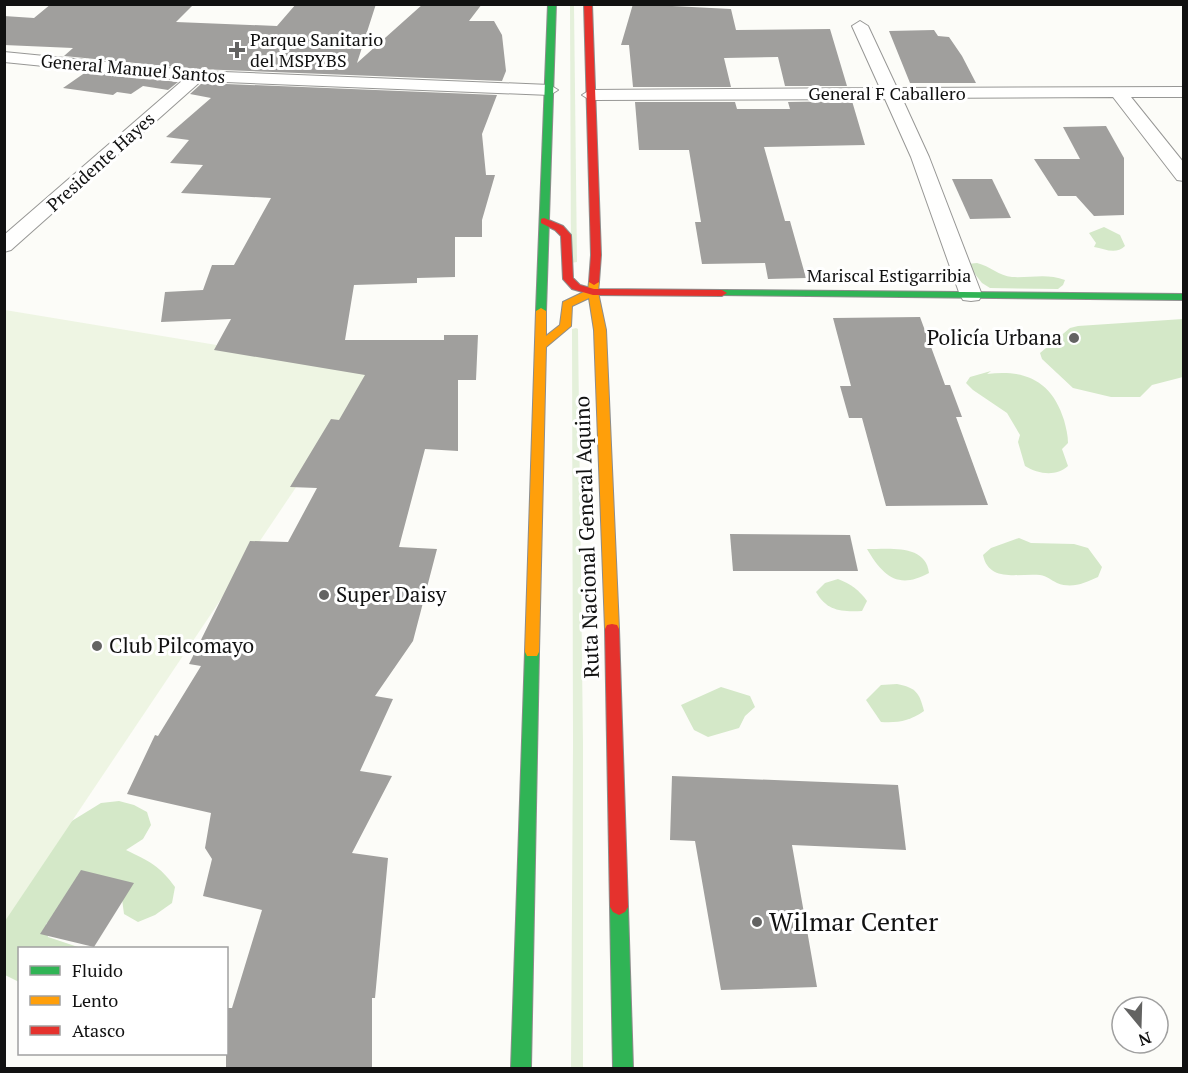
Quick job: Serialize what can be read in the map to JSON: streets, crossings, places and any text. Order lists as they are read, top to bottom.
{
  "streets": {
    "main road": ["Mariscal Estigarribia", "Ruta Nacional General Aquino"],
    "street": ["General Manuel Santos", "General F Caballero", "Presidente Hayes"]
  },
  "crossings": [
    ["General Manuel Santos", "Presidente Hayes"],
    ["General Manuel Santos", "Ruta Nacional General Aquino"],
    ["General F Caballero", "Ruta Nacional General Aquino"],
    ["Mariscal Estigarribia", "Ruta Nacional General Aquino"]
  ],
  "places": {
    "health": ["Parque Sanitario del MSPYBS"],
    "other": [
      "Policía Urbana",
      "Super Daisy",
      "Club Pilcomayo",
      "Wilmar Center"
    ]
  },
  "legend": ["Fluido", "Lento", "Atasco"],
  "north": "bottom"
}
